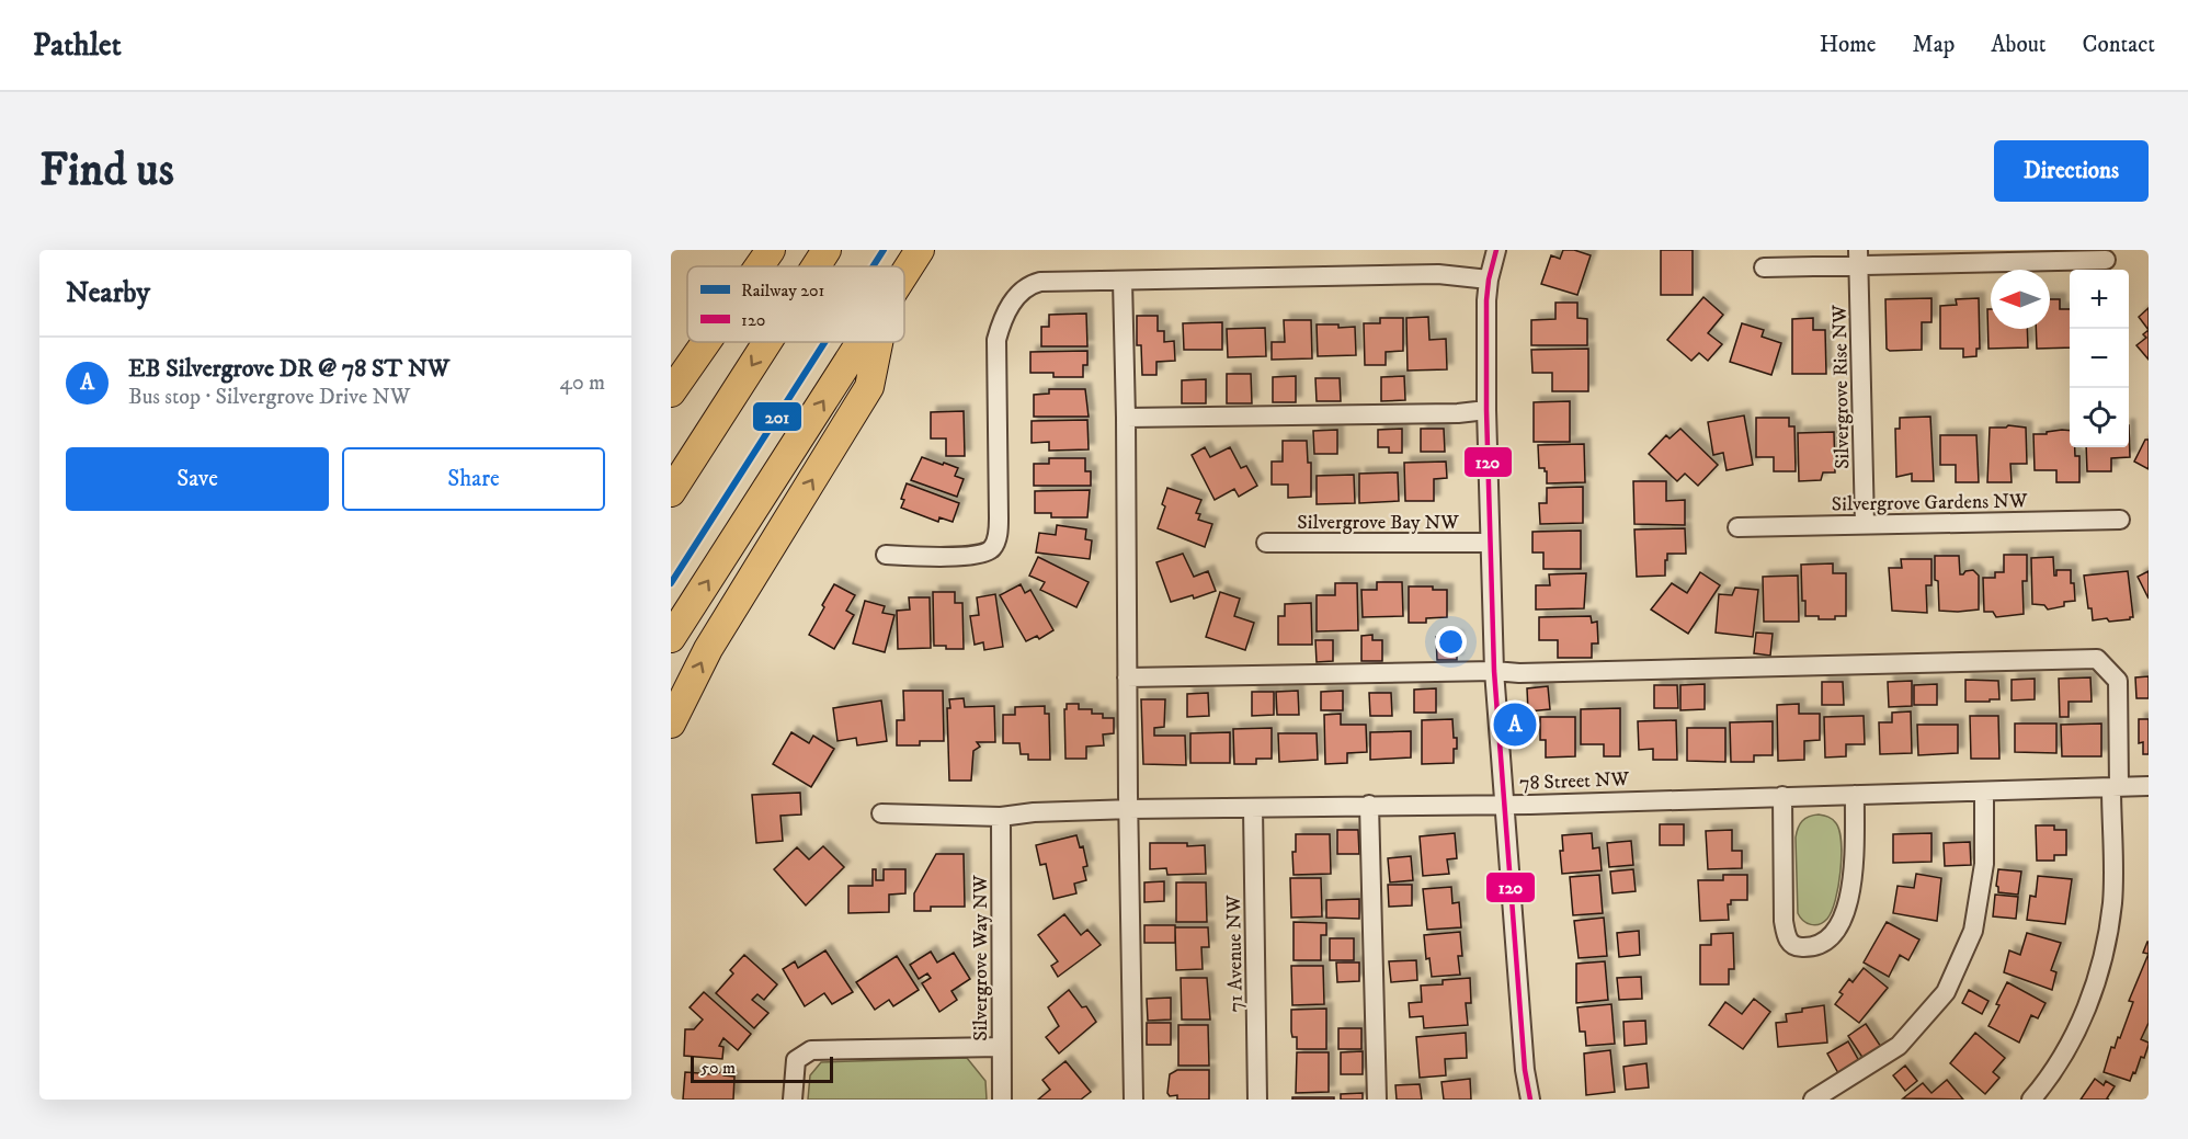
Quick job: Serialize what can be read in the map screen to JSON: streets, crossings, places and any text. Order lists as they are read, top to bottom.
{
  "streets": {
    "street": [
      "Silvergrove Rise NW",
      "Silvergrove Gardens NW",
      "Silvergrove Bay NW",
      "78 Street NW",
      "71 Avenue NW",
      "Silvergrove Way NW"
    ]
  },
  "crossings": [
    ["Silvergrove Rise NW", "Silvergrove Gardens NW"],
    ["78 Street NW", "71 Avenue NW"],
    ["78 Street NW", "Silvergrove Way NW"]
  ],
  "lines": ["rail line 201", "transit line 120"],
  "legend": ["Railway 201", "120"],
  "scale_bar": "50 m",
  "north": "left",
  "page": {
    "header": "Pathlet",
    "nav": [
      "Home",
      "Map",
      "About",
      "Contact"
    ],
    "buttons": [
      "Directions",
      ["Save", "Share"]
    ],
    "title": "Find us",
    "heading": "Nearby",
    "map_buttons": ["+", "−"],
    "list": [
      {
        "mark": "A",
        "name": "EB Silvergrove DR @ 78 ST NW",
        "note": "Bus stop · Silvergrove Drive NW",
        "value": "40 m"
      }
    ],
    "pins": "A",
    "scale": "50 m"
  }
}
